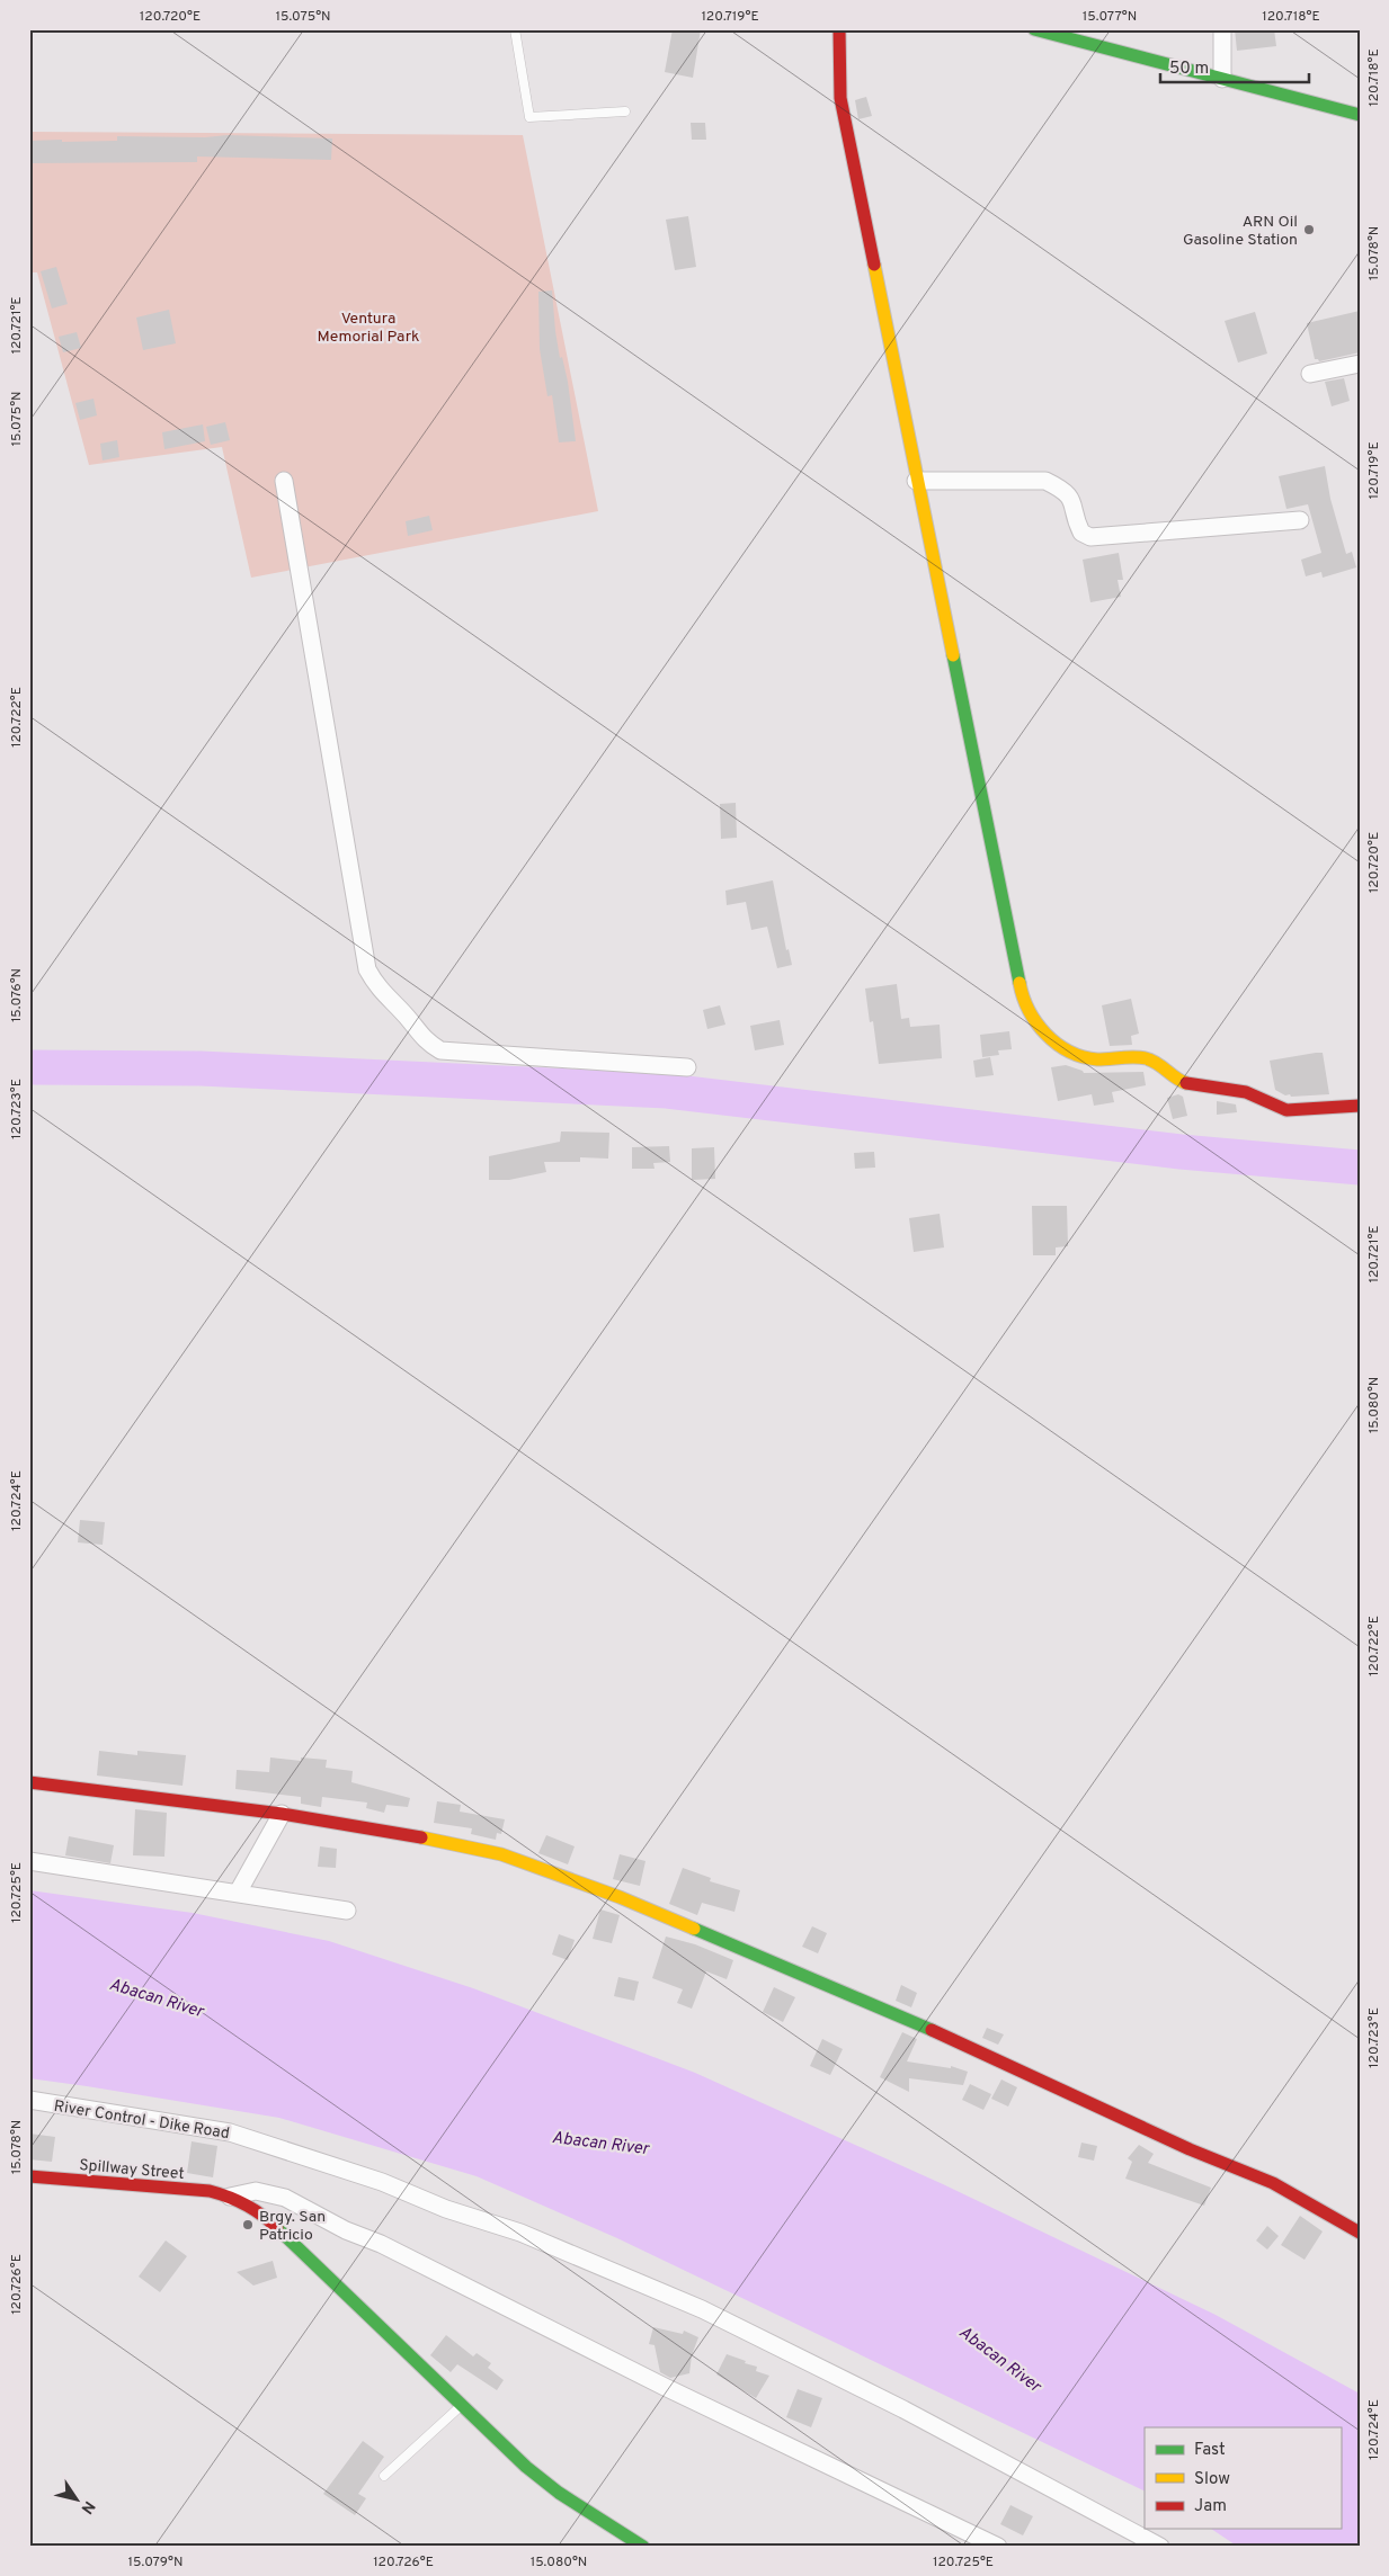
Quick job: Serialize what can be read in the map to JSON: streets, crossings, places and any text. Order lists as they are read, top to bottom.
{
  "streets": {
    "street": ["River Control - Dike Road", "Spillway Street"]
  },
  "water": ["Abacan River"],
  "parks": ["Ventura Memorial Park"],
  "places": ["ARN Oil Gasoline Station", "Brgy. San Patricio"],
  "legend": ["Fast", "Slow", "Jam"],
  "scale_bar": "50 m",
  "north": "bottom right",
  "coordinates": [
    "120.720°E",
    "15.075°N",
    "120.719°E",
    "15.077°N",
    "120.718°E",
    "15.078°N",
    "120.721°E",
    "120.722°E",
    "15.076°N",
    "120.723°E",
    "15.080°N",
    "120.724°E",
    "120.725°E",
    "120.726°E",
    "15.079°N"
  ]
}
